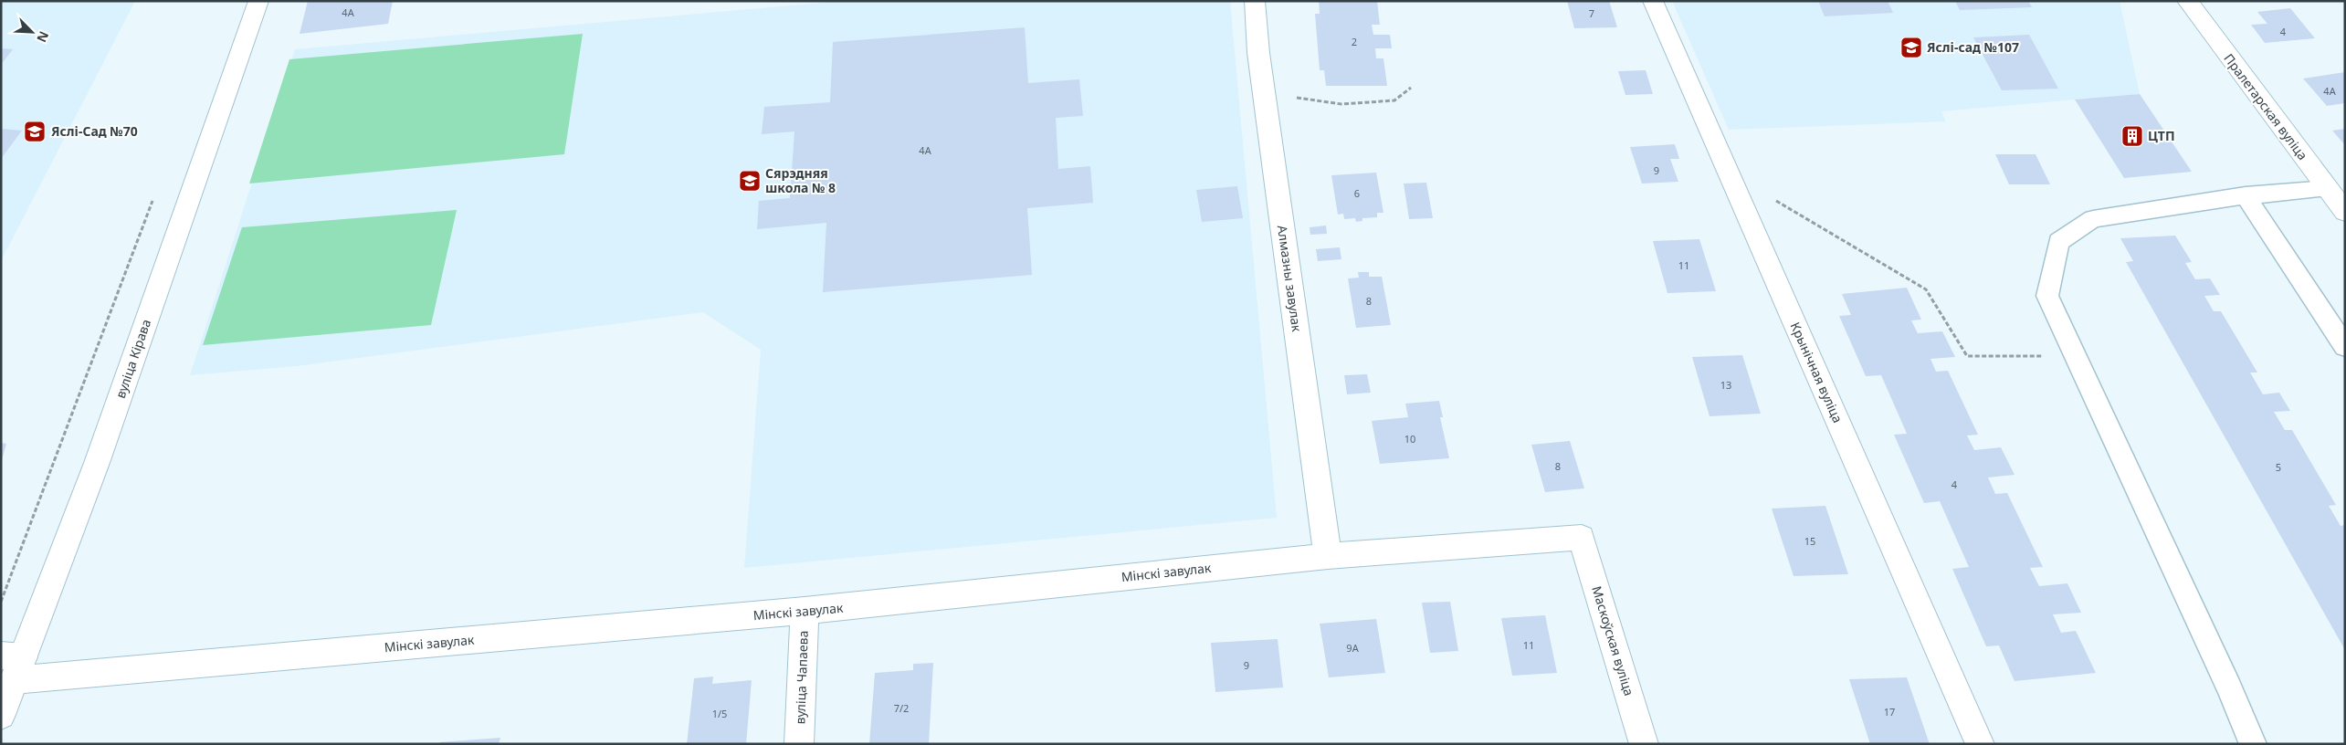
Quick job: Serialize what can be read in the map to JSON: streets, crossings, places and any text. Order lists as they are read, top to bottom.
{
  "streets": {
    "street": [
      "Пралетарская вуліца",
      "Алмазны завулак",
      "вуліца Кірава",
      "Крынічная вуліца",
      "Мінскі завулак",
      "Маскоўская вуліца",
      "вуліца Чапаева"
    ]
  },
  "crossings": [
    ["Алмазны завулак", "Мінскі завулак"],
    ["вуліца Кірава", "Мінскі завулак"],
    ["Мінскі завулак", "Маскоўская вуліца"],
    ["Мінскі завулак", "вуліца Чапаева"]
  ],
  "places": {
    "school or university": ["Яслі-сад №107", "Яслі-Сад №70", "Сярэдняя школа № 8"],
    "building": ["ЦТП"]
  },
  "house_numbers": [
    "4А",
    "7",
    "4",
    "2",
    "4А",
    "4А",
    "9",
    "6",
    "11",
    "8",
    "13",
    "10",
    "8",
    "5",
    "4",
    "15",
    "11",
    "9А",
    "9",
    "7/2",
    "17",
    "1/5"
  ],
  "north": "bottom right"
}
